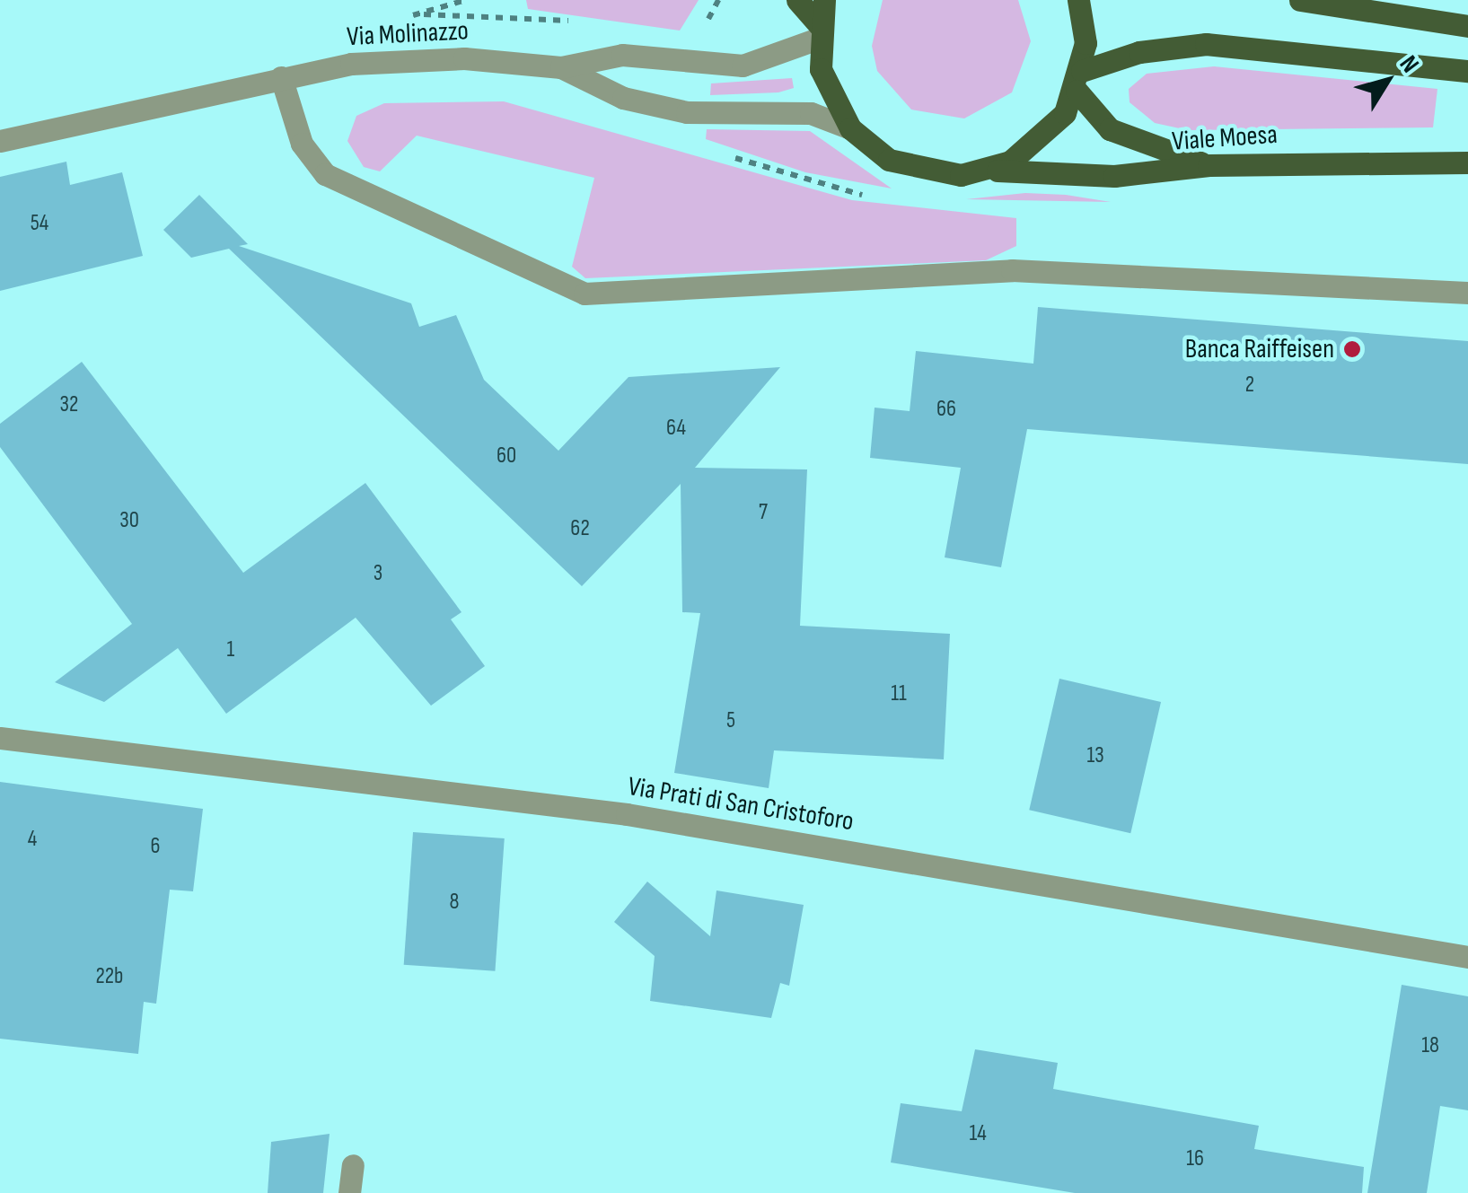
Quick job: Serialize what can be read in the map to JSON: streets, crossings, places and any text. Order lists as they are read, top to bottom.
{
  "streets": {
    "main road": ["Viale Moesa"],
    "street": ["Via Molinazzo", "Via Prati di San Cristoforo"]
  },
  "places": ["Banca Raiffeisen"],
  "house_numbers": [
    "54",
    "2",
    "32",
    "66",
    "64",
    "60",
    "7",
    "30",
    "62",
    "3",
    "1",
    "11",
    "5",
    "13",
    "4",
    "6",
    "8",
    "22b",
    "18",
    "14",
    "16"
  ],
  "north": "top right"
}
